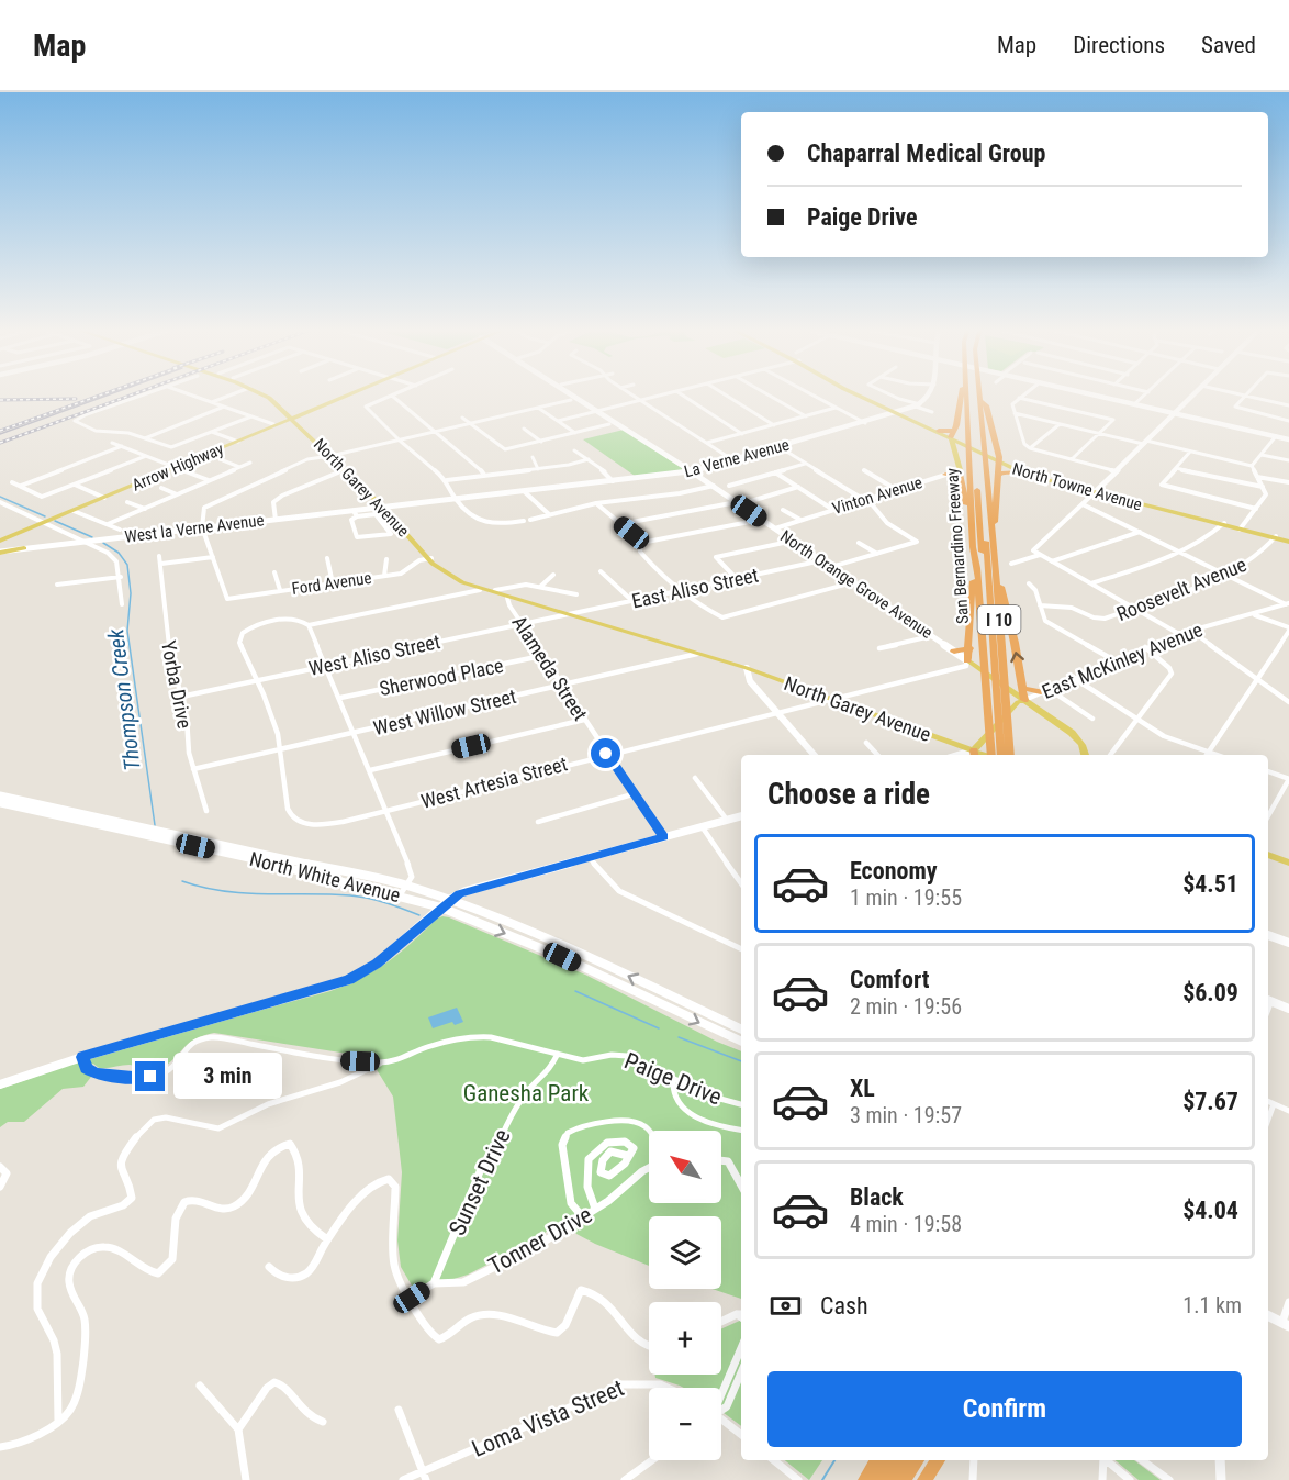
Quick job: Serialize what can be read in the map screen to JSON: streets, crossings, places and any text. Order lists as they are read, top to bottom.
{
  "streets": {
    "highway": ["San Bernardino Freeway", "I 10"],
    "main road": [
      "La Verne Avenue",
      "Arrow Highway",
      "North Towne Avenue",
      "North Garey Avenue",
      "West la Verne Avenue",
      "North Orange Grove Avenue",
      "East McKinley Avenue",
      "North White Avenue"
    ],
    "street": [
      "Vinton Avenue",
      "Ford Avenue",
      "East Aliso Street",
      "Roosevelt Avenue",
      "West Aliso Street",
      "Alameda Street",
      "Sherwood Place",
      "Yorba Drive",
      "West Willow Street",
      "West Artesia Street",
      "Paige Drive",
      "Sunset Drive",
      "Tonner Drive",
      "Loma Vista Street"
    ]
  },
  "crossings": [
    ["La Verne Avenue", "North Towne Avenue"],
    ["La Verne Avenue", "North Garey Avenue"],
    ["La Verne Avenue", "West la Verne Avenue"],
    ["La Verne Avenue", "North Orange Grove Avenue"],
    ["Arrow Highway", "North Garey Avenue"],
    ["North Towne Avenue", "San Bernardino Freeway"],
    ["North Towne Avenue", "Roosevelt Avenue"],
    ["North Garey Avenue", "West la Verne Avenue"],
    ["North Garey Avenue", "Ford Avenue"],
    ["North Garey Avenue", "East Aliso Street"],
    ["North Garey Avenue", "West Aliso Street"],
    ["North Garey Avenue", "East McKinley Avenue"],
    ["North Garey Avenue", "Alameda Street"],
    ["North Garey Avenue", "West Willow Street"],
    ["North Garey Avenue", "West Artesia Street"],
    ["Vinton Avenue", "North Orange Grove Avenue"],
    ["North Orange Grove Avenue", "East Aliso Street"],
    ["North Orange Grove Avenue", "East McKinley Avenue"],
    ["North Orange Grove Avenue", "West Artesia Street"],
    ["East Aliso Street", "West Aliso Street"],
    ["West Aliso Street", "Alameda Street"],
    ["West Aliso Street", "Yorba Drive"],
    ["Alameda Street", "Sherwood Place"],
    ["Alameda Street", "West Willow Street"],
    ["Alameda Street", "West Artesia Street"],
    ["Yorba Drive", "West Willow Street"],
    ["West Willow Street", "West Artesia Street"],
    ["Paige Drive", "Sunset Drive"],
    ["Sunset Drive", "Tonner Drive"]
  ],
  "water": ["Thompson Creek"],
  "parks": ["Ganesha Park"],
  "north": "top left",
  "page": {
    "header": "Map",
    "nav": ["Map", "Directions", "Saved"],
    "banner": ["Chaparral Medical Group", "Paige Drive"],
    "heading": "Choose a ride",
    "list": [
      {
        "name": "Economy",
        "note": "1 min · 19:55",
        "value": "$4.51"
      },
      {
        "name": "Comfort",
        "note": "2 min · 19:56",
        "value": "$6.09"
      },
      {
        "name": "XL",
        "note": "3 min · 19:57",
        "value": "$7.67"
      },
      {
        "name": "Black",
        "note": "4 min · 19:58",
        "value": "$4.04"
      }
    ],
    "bubble": "3 min",
    "map_buttons": ["+", "−"],
    "pay": ["Cash", "1.1 km"],
    "buttons": "Confirm"
  }
}
